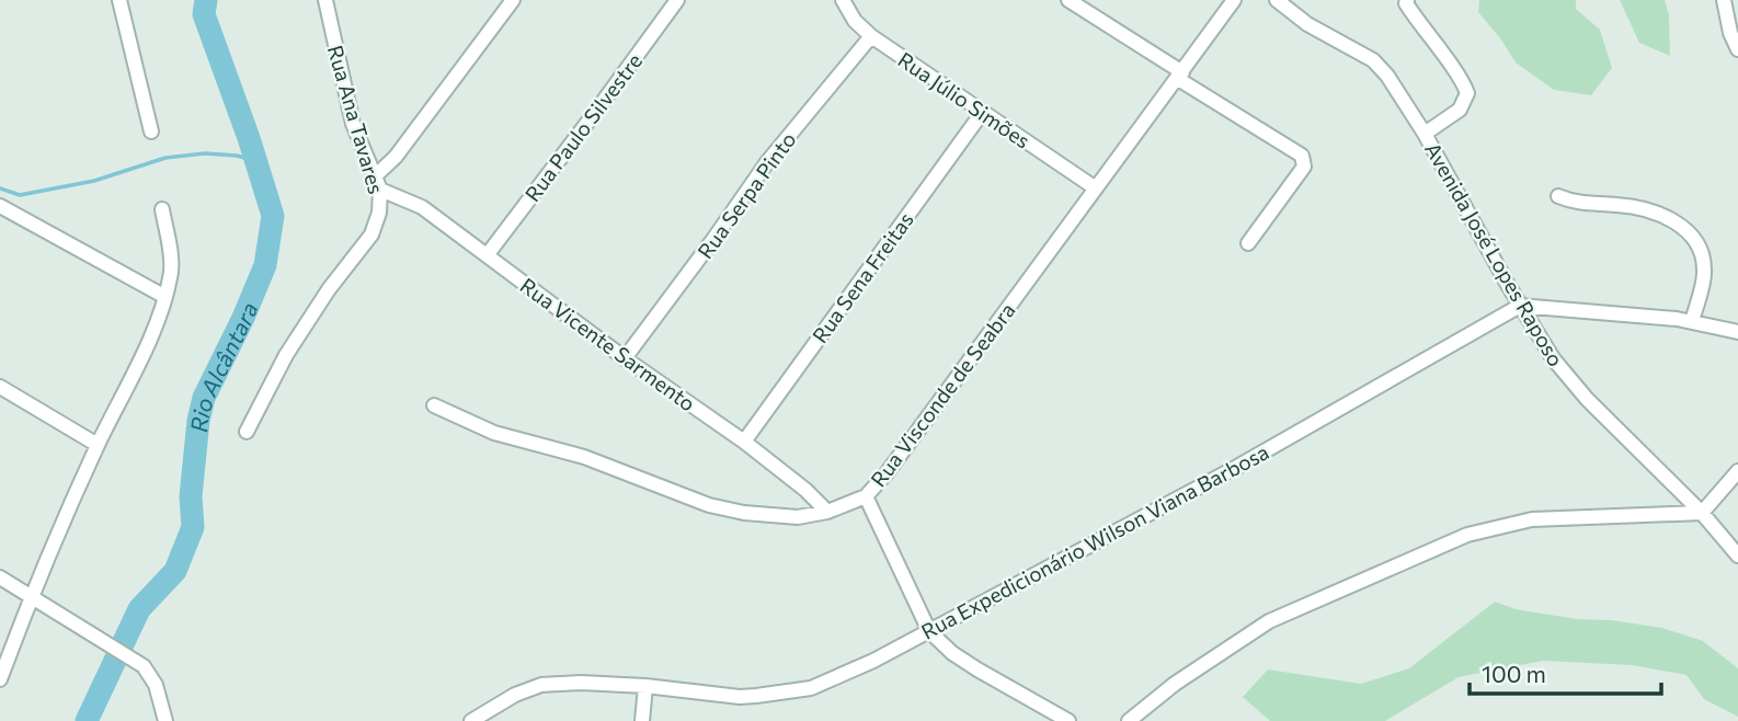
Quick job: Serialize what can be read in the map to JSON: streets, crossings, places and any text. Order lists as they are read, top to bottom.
{
  "streets": {
    "street": [
      "Rua Júlio Simões",
      "Rua Ana Tavares",
      "Rua Paulo Silvestre",
      "Rua Serpa Pinto",
      "Avenida José Lopes Raposo",
      "Rua Sena Freitas",
      "Rua Vicente Sarmento",
      "Rua Visconde de Seabra",
      "Rua Expedicionário Wilson Viana Barbosa"
    ]
  },
  "crossings": [
    ["Rua Júlio Simões", "Rua Serpa Pinto"],
    ["Rua Júlio Simões", "Rua Sena Freitas"],
    ["Rua Júlio Simões", "Rua Visconde de Seabra"],
    ["Rua Ana Tavares", "Rua Vicente Sarmento"],
    ["Rua Paulo Silvestre", "Rua Vicente Sarmento"],
    ["Rua Serpa Pinto", "Rua Vicente Sarmento"],
    ["Avenida José Lopes Raposo", "Rua Expedicionário Wilson Viana Barbosa"],
    ["Rua Sena Freitas", "Rua Vicente Sarmento"],
    ["Rua Vicente Sarmento", "Rua Visconde de Seabra"]
  ],
  "water": ["Rio Alcântara"],
  "scale_bar": "100 m"
}
